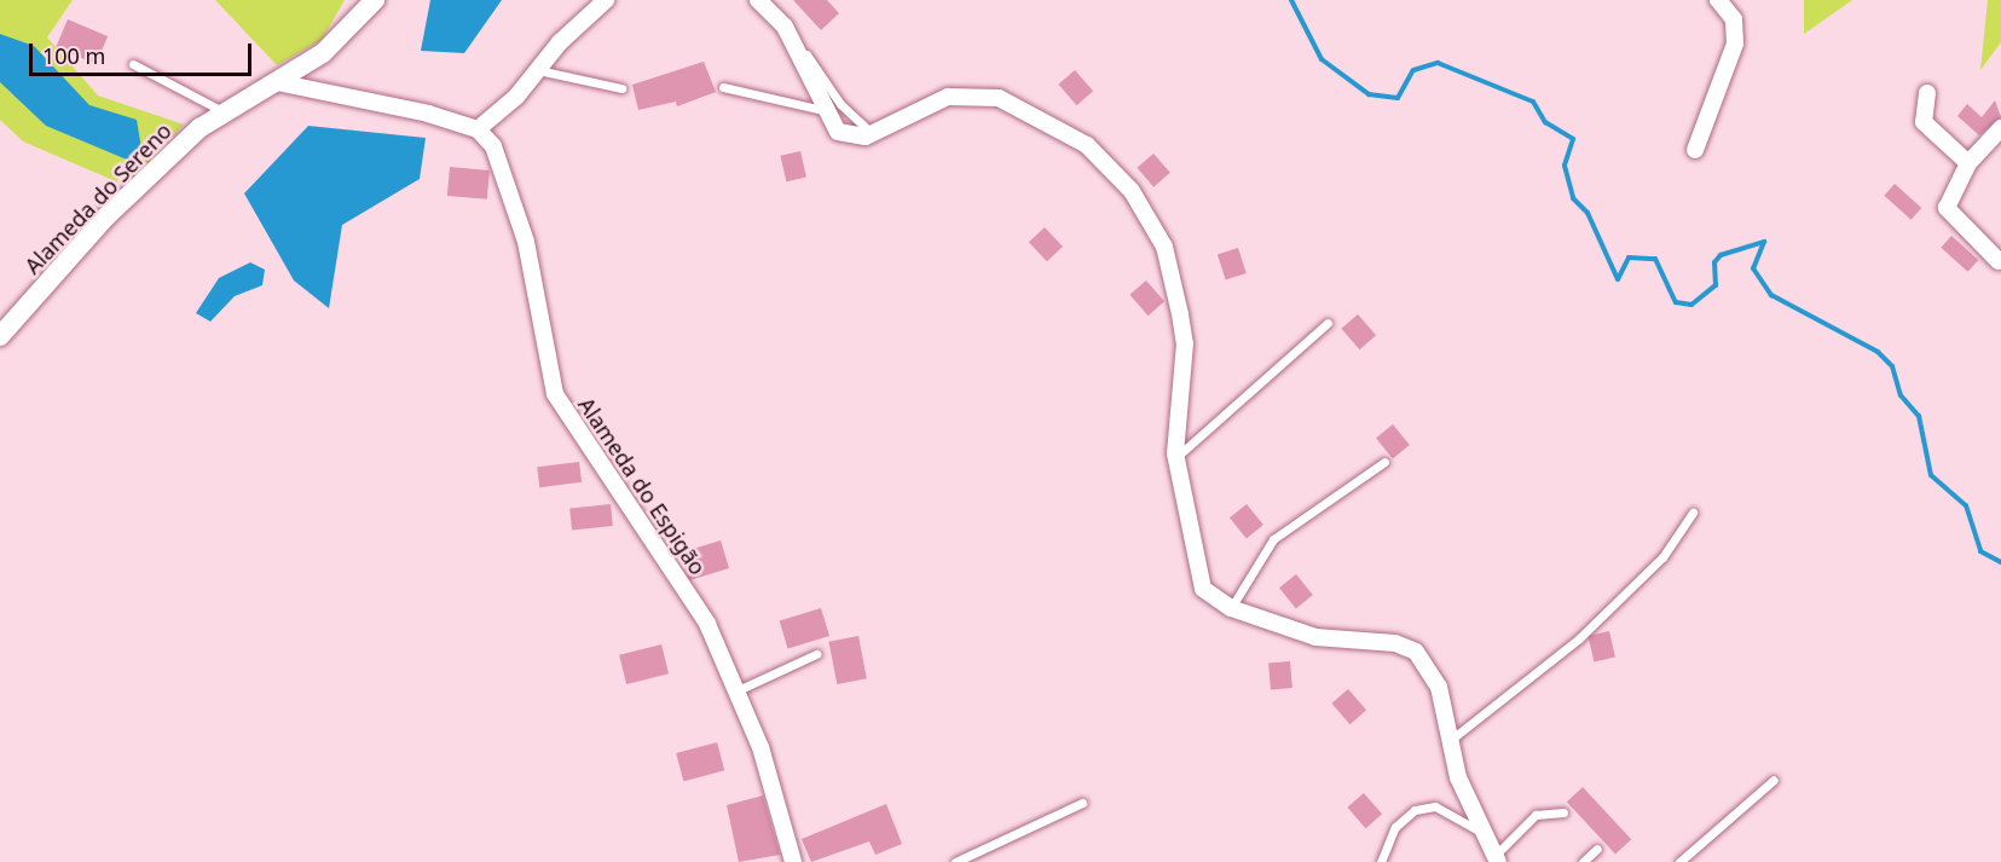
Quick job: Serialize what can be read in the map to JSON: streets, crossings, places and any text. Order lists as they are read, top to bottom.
{
  "streets": {
    "street": ["Alameda do Sereno", "Alameda do Espigão"]
  },
  "scale_bar": "100 m"
}
